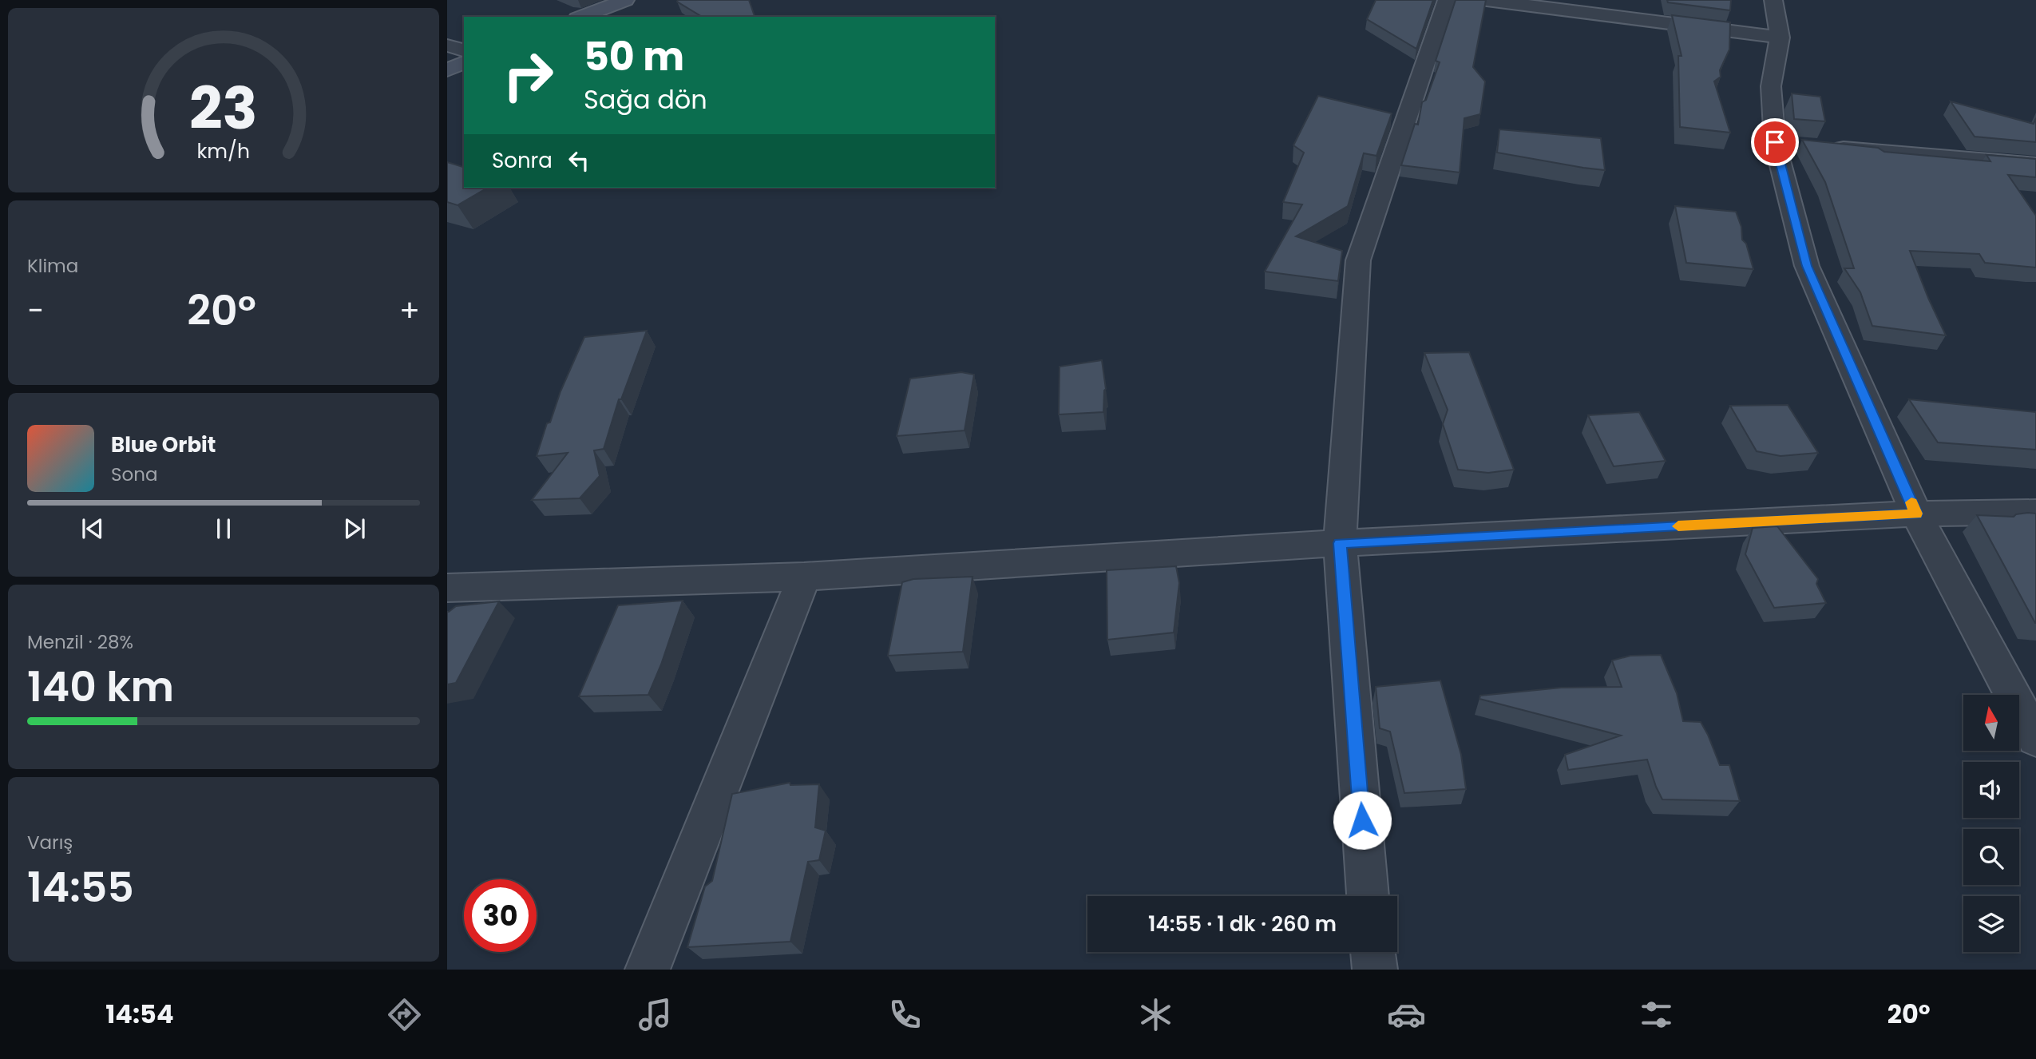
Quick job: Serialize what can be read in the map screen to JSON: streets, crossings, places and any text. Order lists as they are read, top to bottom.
{
  "north": "top",
  "page": {
    "turn": ["50 m", "Sağa dön"],
    "then": "Sonra",
    "tile": [
      "Klima",
      ["Menzil · 28%", "140 km"],
      ["Varış", "14:55"]
    ],
    "heat": ["−", "20°", "+"],
    "song": ["Blue Orbit", "Sona"],
    "limit": "30",
    "trip": "14:55 · 1 dk · 260 m",
    "tabs": ["14:54", "20°"],
    "gauge": ["23", "km/h"]
  }
}
